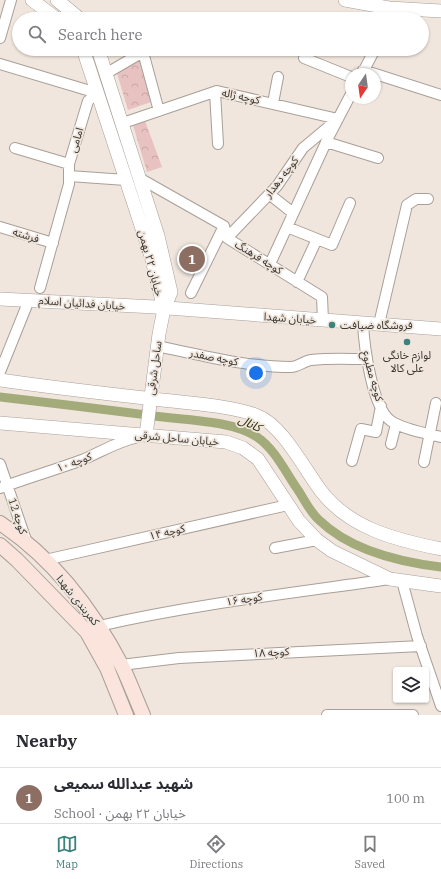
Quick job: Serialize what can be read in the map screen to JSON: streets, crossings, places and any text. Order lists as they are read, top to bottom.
{
  "streets": {
    "main road": ["کمربندی شهدا"],
    "street": [
      "کوچه ژاله",
      "امامی",
      "کوچه دهدار",
      "فرشته",
      "کوچه فرهنگ",
      "خیابان ۲۲ بهمن",
      "خیابان فدائیان اسلام",
      "خیابان شهدا",
      "کوچه صفدر",
      "ساحل شرقی",
      "کوچه مطبوع",
      "خیابان ساحل شرقی",
      "کوچه ۱۰",
      "کوچه 12",
      "کوچه ۱۴",
      "کوچه ۱۶",
      "کوچه ۱۸"
    ]
  },
  "crossings": [
    ["کوچه ژاله", "کوچه دهدار"],
    ["کوچه ژاله", "خیابان ۲۲ بهمن"],
    ["امامی", "فرشته"],
    ["امامی", "خیابان ۲۲ بهمن"],
    ["کوچه دهدار", "کوچه فرهنگ"],
    ["کوچه فرهنگ", "خیابان شهدا"],
    ["خیابان ۲۲ بهمن", "خیابان فدائیان اسلام"],
    ["خیابان ۲۲ بهمن", "خیابان شهدا"],
    ["خیابان ۲۲ بهمن", "ساحل شرقی"],
    ["خیابان فدائیان اسلام", "خیابان شهدا"],
    ["خیابان فدائیان اسلام", "ساحل شرقی"],
    ["خیابان شهدا", "ساحل شرقی"],
    ["خیابان شهدا", "کوچه مطبوع"],
    ["کوچه صفدر", "ساحل شرقی"],
    ["کوچه صفدر", "کوچه مطبوع"],
    ["ساحل شرقی", "خیابان ساحل شرقی"],
    ["ساحل شرقی", "کوچه ۱۰"],
    ["خیابان ساحل شرقی", "کوچه ۱۰"],
    ["خیابان ساحل شرقی", "کوچه ۱۴"],
    ["خیابان ساحل شرقی", "کوچه ۱۶"],
    ["کوچه ۱۰", "کوچه 12"],
    ["کوچه 12", "کمربندی شهدا"],
    ["کوچه ۱۴", "کمربندی شهدا"],
    ["کوچه ۱۶", "کمربندی شهدا"],
    ["کمربندی شهدا", "کوچه ۱۸"]
  ],
  "water": ["کانال"],
  "places": ["فروشگاه ضیافت", "لوازم خانگی علی کالا"],
  "north": "bottom",
  "page": {
    "search": "Search here",
    "pins": "1",
    "heading": "Nearby",
    "list": [
      {
        "mark": "1",
        "name": "شهید عبدالله سمیعی",
        "note": "School · خیابان ۲۲ بهمن",
        "value": "100 m"
      }
    ],
    "nav": ["Map", "Directions", "Saved"]
  }
}
